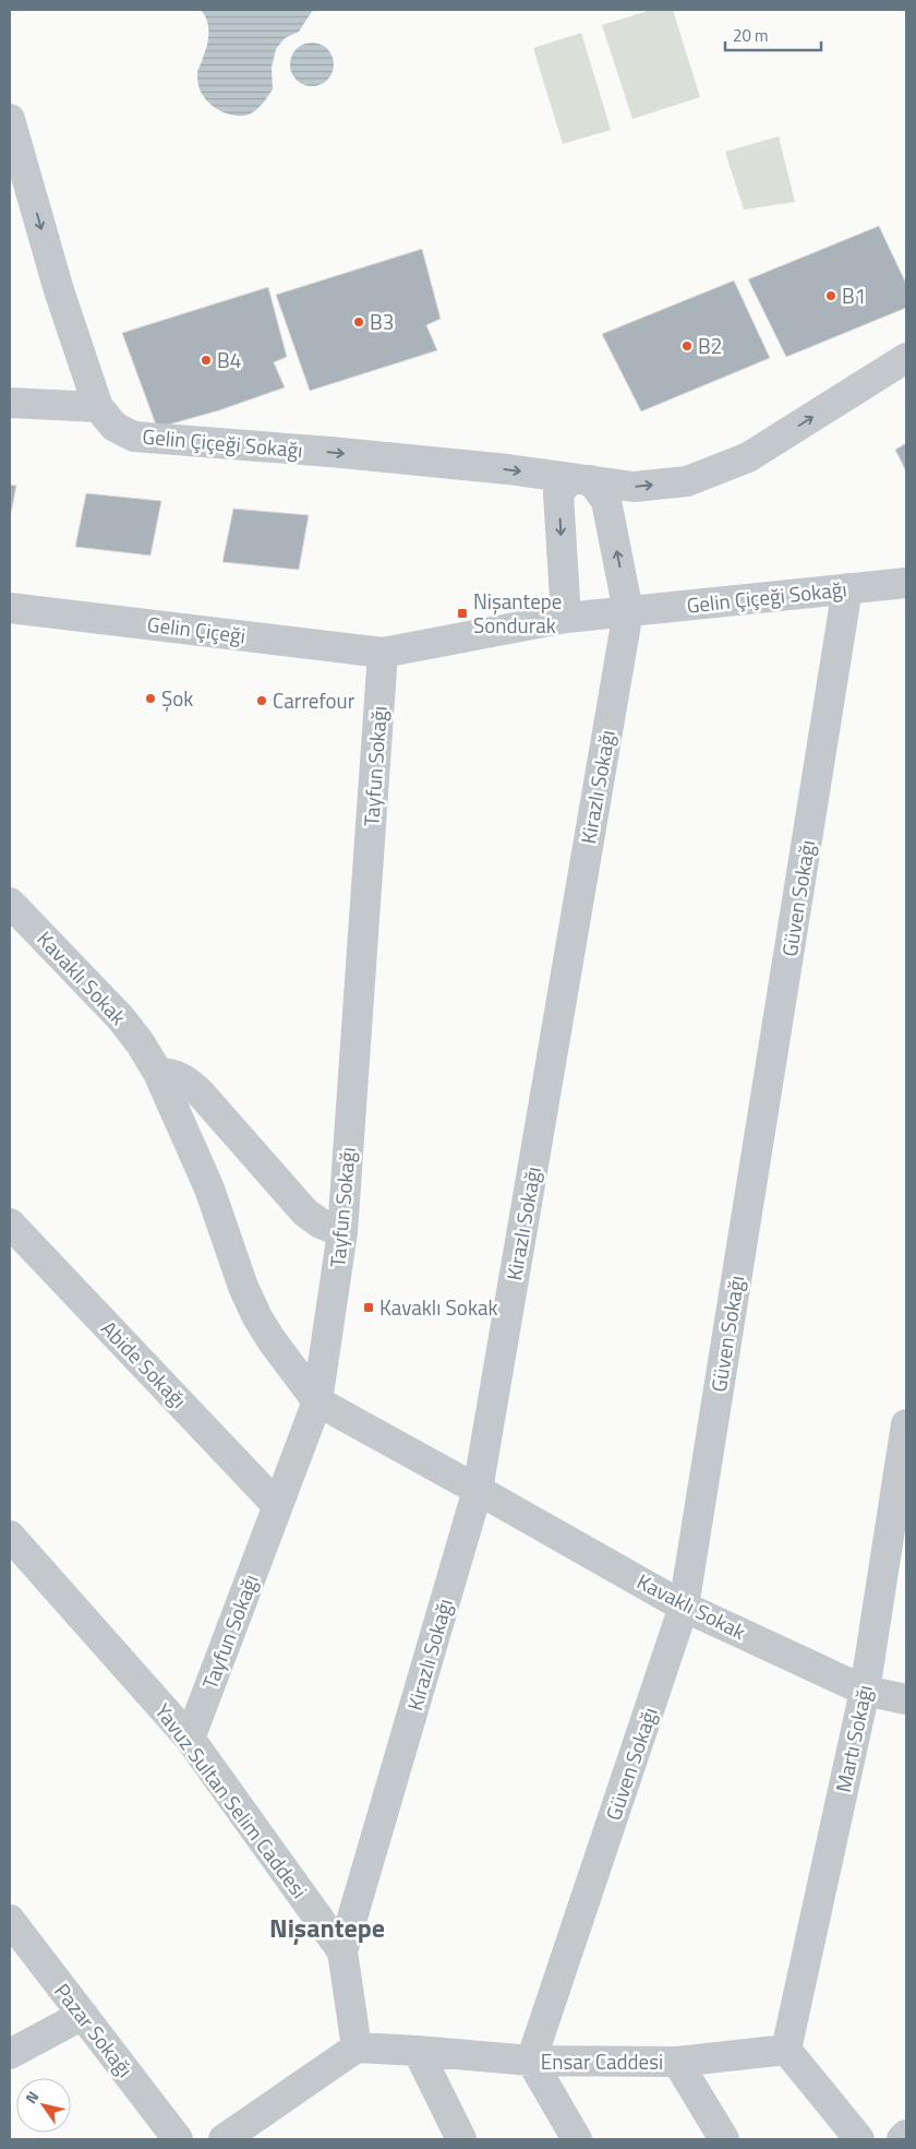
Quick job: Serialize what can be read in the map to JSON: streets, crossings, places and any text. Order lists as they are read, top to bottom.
{
  "streets": {
    "street": [
      "Gelin Çiçeği Sokağı",
      "Gelin Çiçeği",
      "Tayfun Sokağı",
      "Kirazlı Sokağı",
      "Güven Sokağı",
      "Kavaklı Sokak",
      "Abide Sokağı",
      "Martı Sokağı",
      "Yavuz Sultan Selim Caddesi",
      "Pazar Sokağı",
      "Ensar Caddesi"
    ]
  },
  "crossings": [
    ["Gelin Çiçeği Sokağı", "Gelin Çiçeği"],
    ["Gelin Çiçeği Sokağı", "Tayfun Sokağı"],
    ["Gelin Çiçeği Sokağı", "Kirazlı Sokağı"],
    ["Gelin Çiçeği Sokağı", "Güven Sokağı"],
    ["Gelin Çiçeği", "Tayfun Sokağı"],
    ["Tayfun Sokağı", "Kavaklı Sokak"],
    ["Tayfun Sokağı", "Abide Sokağı"],
    ["Tayfun Sokağı", "Yavuz Sultan Selim Caddesi"],
    ["Kirazlı Sokağı", "Kavaklı Sokak"],
    ["Kirazlı Sokağı", "Yavuz Sultan Selim Caddesi"],
    ["Güven Sokağı", "Kavaklı Sokak"],
    ["Güven Sokağı", "Ensar Caddesi"],
    ["Kavaklı Sokak", "Martı Sokağı"],
    ["Martı Sokağı", "Ensar Caddesi"]
  ],
  "districts": ["Nişantepe"],
  "places": {
    "other": [
      "B1",
      "B3",
      "B2",
      "B4",
      "Şok",
      "Carrefour"
    ],
    "transit": ["Nişantepe Sondurak", "Kavaklı Sokak"]
  },
  "scale_bar": "20 m",
  "north": "top left"
}
